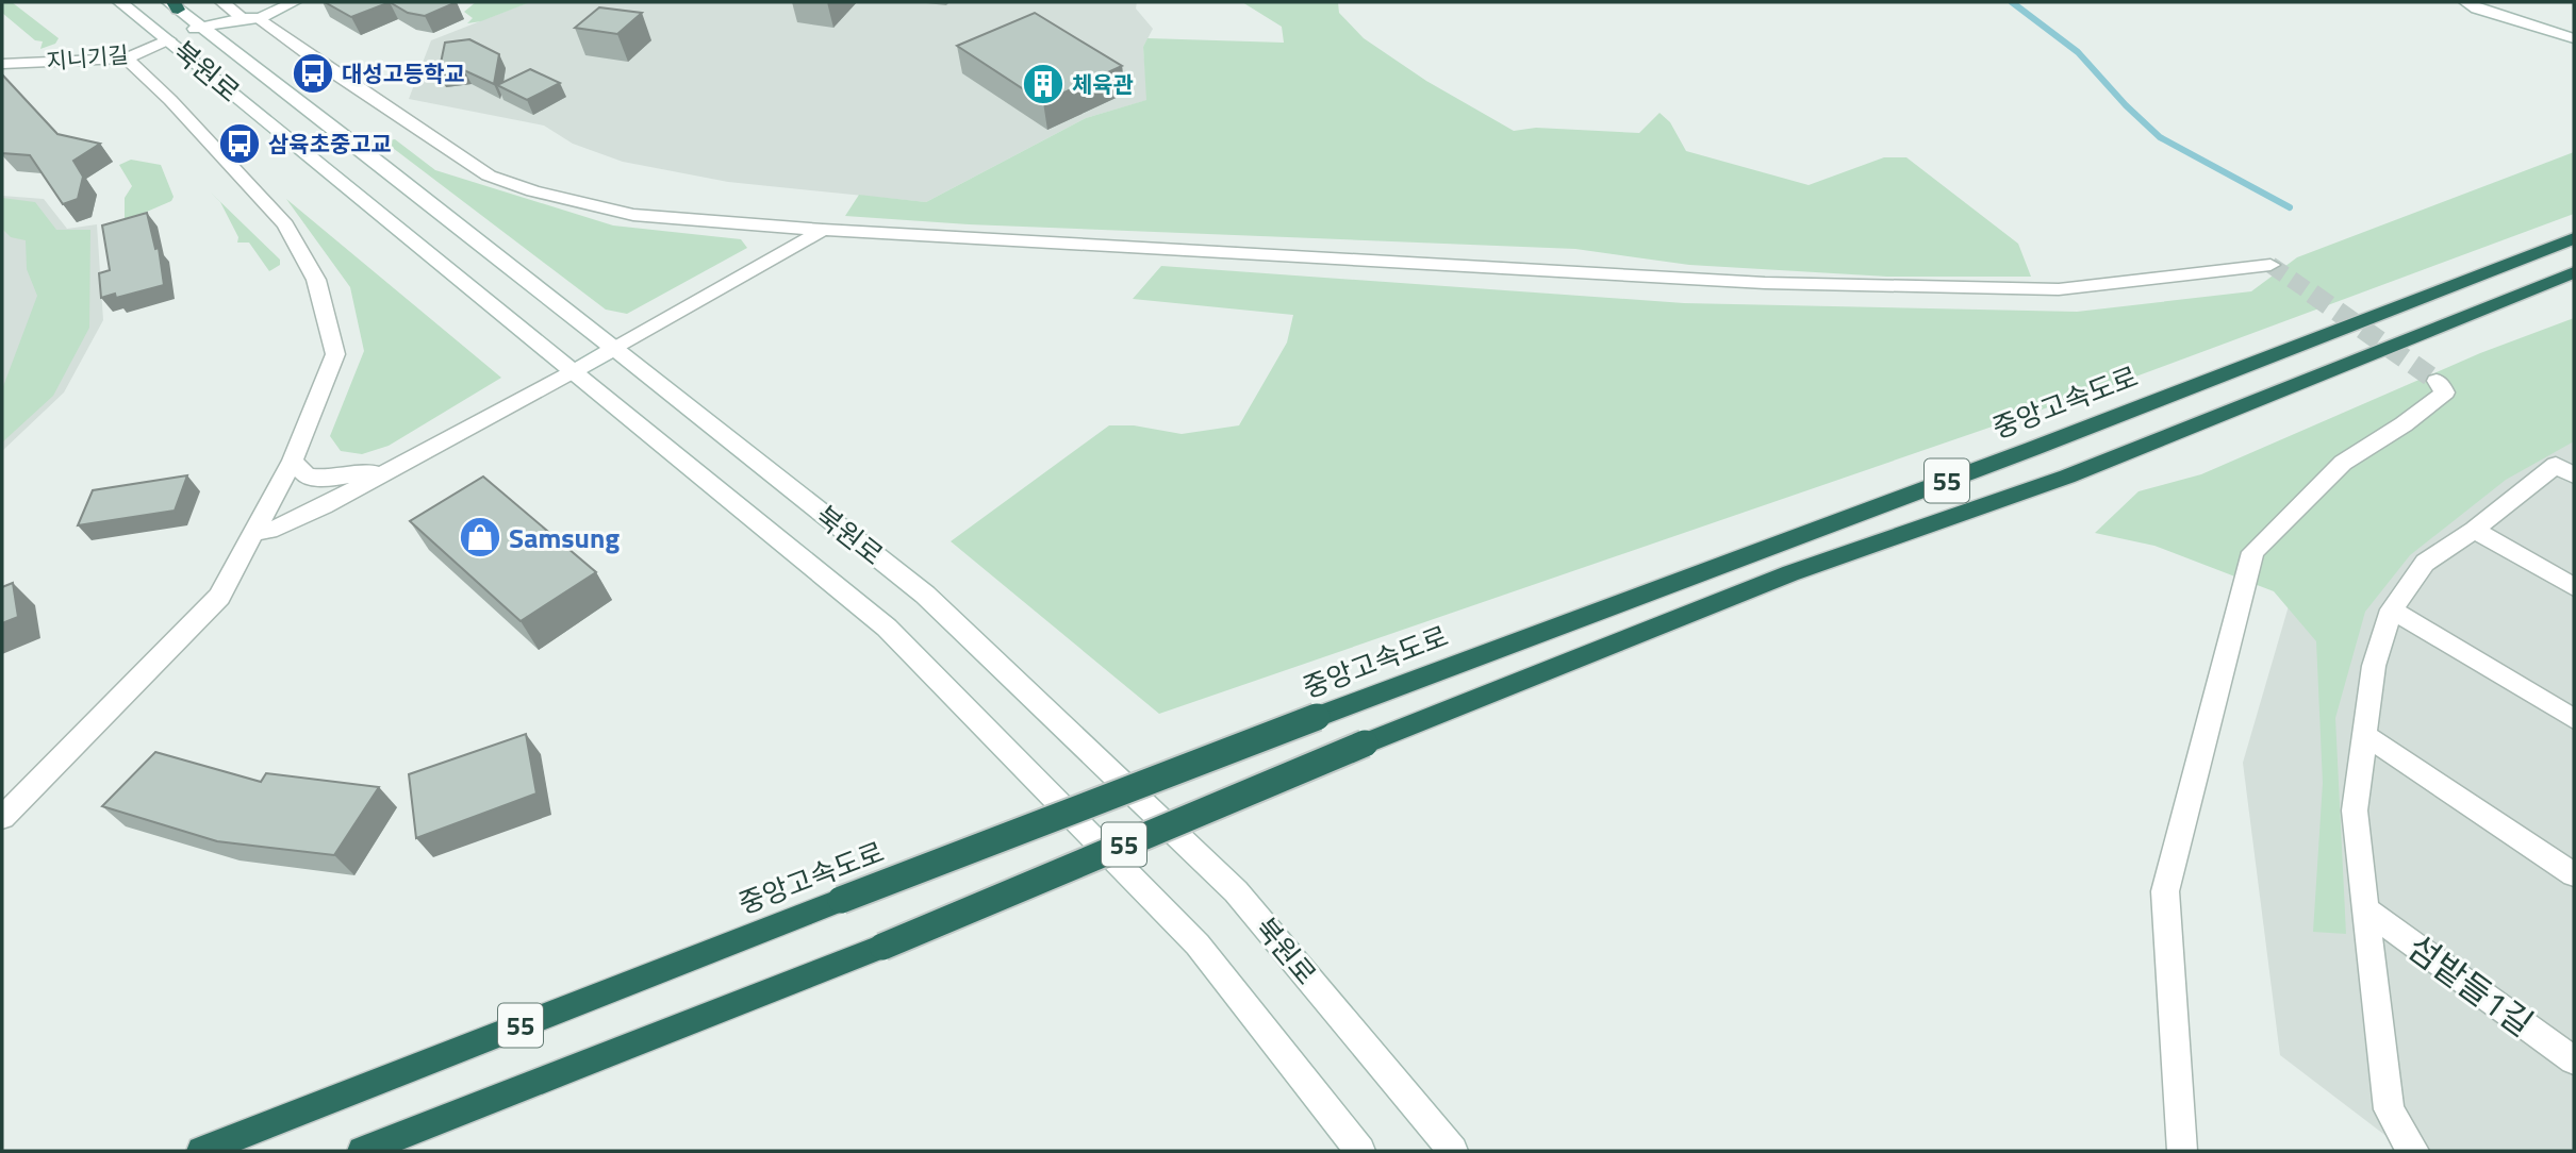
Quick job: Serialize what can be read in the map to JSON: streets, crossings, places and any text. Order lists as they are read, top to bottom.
{
  "streets": {
    "highway": ["중앙고속도로", "55"],
    "street": ["지니기길", "북원로", "섬밭들1길"]
  },
  "crossings": [
    ["지니기길", "북원로"]
  ],
  "places": {
    "bus stop": ["대성고등학교", "삼육초중고교"],
    "building": ["체육관"],
    "shop": ["Samsung"]
  }
}
